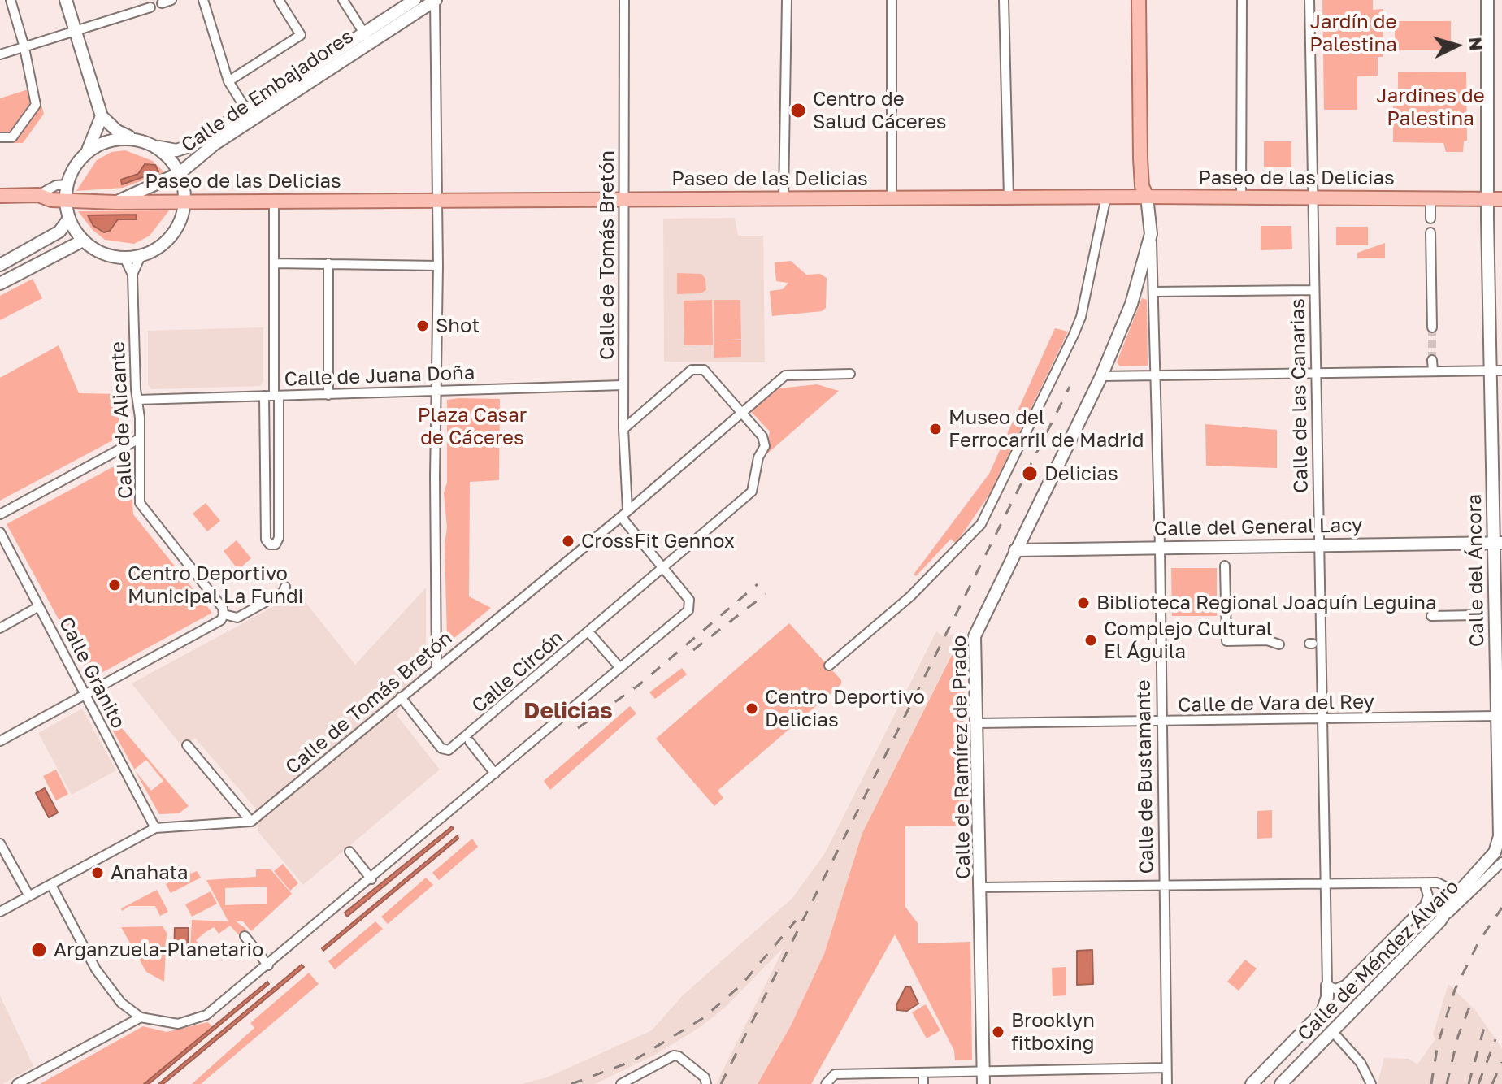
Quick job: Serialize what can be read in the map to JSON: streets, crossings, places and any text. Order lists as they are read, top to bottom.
{
  "streets": {
    "main road": [
      "Calle de Embajadores",
      "Paseo de las Delicias",
      "Calle del General Lacy",
      "Calle del Áncora",
      "Calle de Ramírez de Prado",
      "Calle de Bustamante",
      "Calle de Méndez Álvaro"
    ],
    "street": [
      "Calle de Tomás Bretón",
      "Calle de Juana Doña",
      "Calle de las Canarias",
      "Calle de Alicante",
      "Calle Circón",
      "Calle Granito",
      "Calle de Vara del Rey"
    ]
  },
  "crossings": [
    ["Calle de Embajadores", "Paseo de las Delicias"],
    ["Paseo de las Delicias", "Calle de Tomás Bretón"],
    ["Paseo de las Delicias", "Calle de las Canarias"],
    ["Paseo de las Delicias", "Calle del Áncora"],
    ["Paseo de las Delicias", "Calle de Bustamante"],
    ["Calle de Tomás Bretón", "Calle de Juana Doña"],
    ["Calle de Tomás Bretón", "Calle Circón"],
    ["Calle de Juana Doña", "Calle de Alicante"],
    ["Calle de las Canarias", "Calle del General Lacy"],
    ["Calle de las Canarias", "Calle de Vara del Rey"],
    ["Calle de las Canarias", "Calle de Méndez Álvaro"],
    ["Calle del General Lacy", "Calle del Áncora"],
    ["Calle del General Lacy", "Calle de Ramírez de Prado"],
    ["Calle del General Lacy", "Calle de Bustamante"],
    ["Calle del Áncora", "Calle de Vara del Rey"],
    ["Calle del Áncora", "Calle de Méndez Álvaro"],
    ["Calle de Vara del Rey", "Calle de Ramírez de Prado"],
    ["Calle de Vara del Rey", "Calle de Bustamante"],
    ["Calle de Ramírez de Prado", "Calle de Bustamante"]
  ],
  "districts": ["Delicias"],
  "parks": ["Jardín de Palestina", "Jardines de Palestina", "Plaza Casar de Cáceres"],
  "places": [
    "Centro de Salud Cáceres",
    "Shot",
    "Museo del Ferrocarril de Madrid",
    "Delicias",
    "CrossFit Gennox",
    "Centro Deportivo Municipal La Fundi",
    "Biblioteca Regional Joaquín Leguina",
    "Complejo Cultural El Águila",
    "Centro Deportivo Delicias",
    "Anahata",
    "Arganzuela-Planetario",
    "Brooklyn fitboxing"
  ],
  "north": "right"
}
